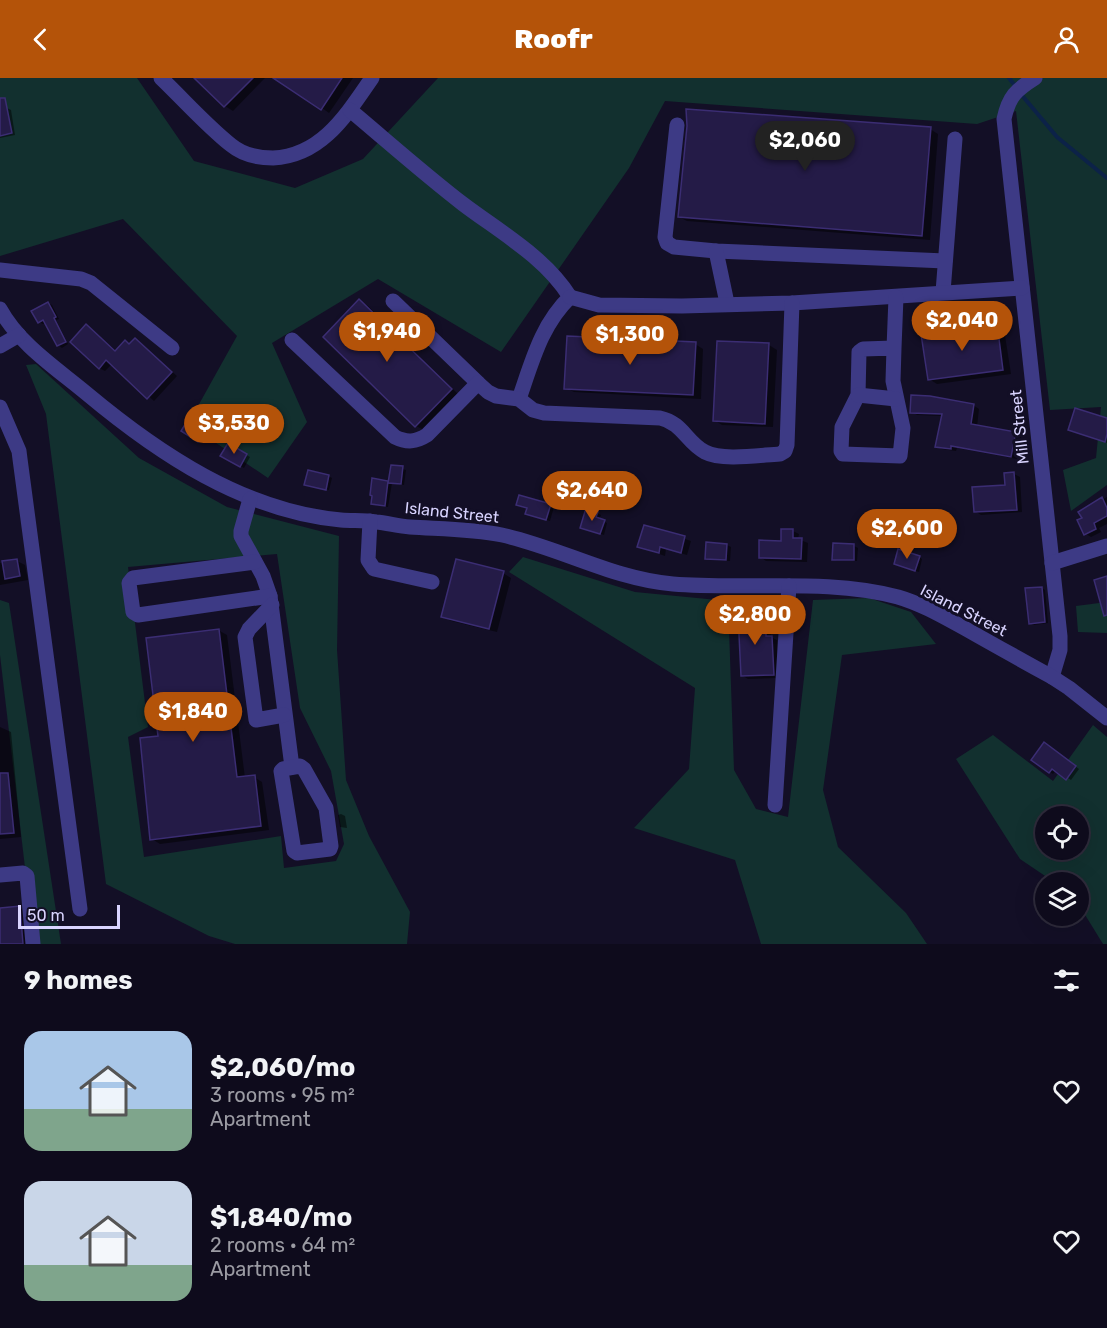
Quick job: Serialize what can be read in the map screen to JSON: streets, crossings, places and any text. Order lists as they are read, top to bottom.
{
  "streets": {
    "street": ["Mill Street", "Island Street"]
  },
  "crossings": [
    ["Mill Street", "Island Street"]
  ],
  "scale_bar": "50 m",
  "page": {
    "header": "Roofr",
    "price": [
      "$2,060",
      "$2,040",
      "$1,940",
      "$1,300",
      "$3,530",
      "$2,640",
      "$2,600",
      "$2,800",
      "$1,840"
    ],
    "scale": "50 m",
    "heading": "9 homes",
    "list": [
      {
        "name": "$2,060/mo",
        "note": "3 rooms · 95 m² · Apartment"
      },
      {
        "name": "$1,840/mo",
        "note": "2 rooms · 64 m² · Apartment"
      }
    ]
  }
}
